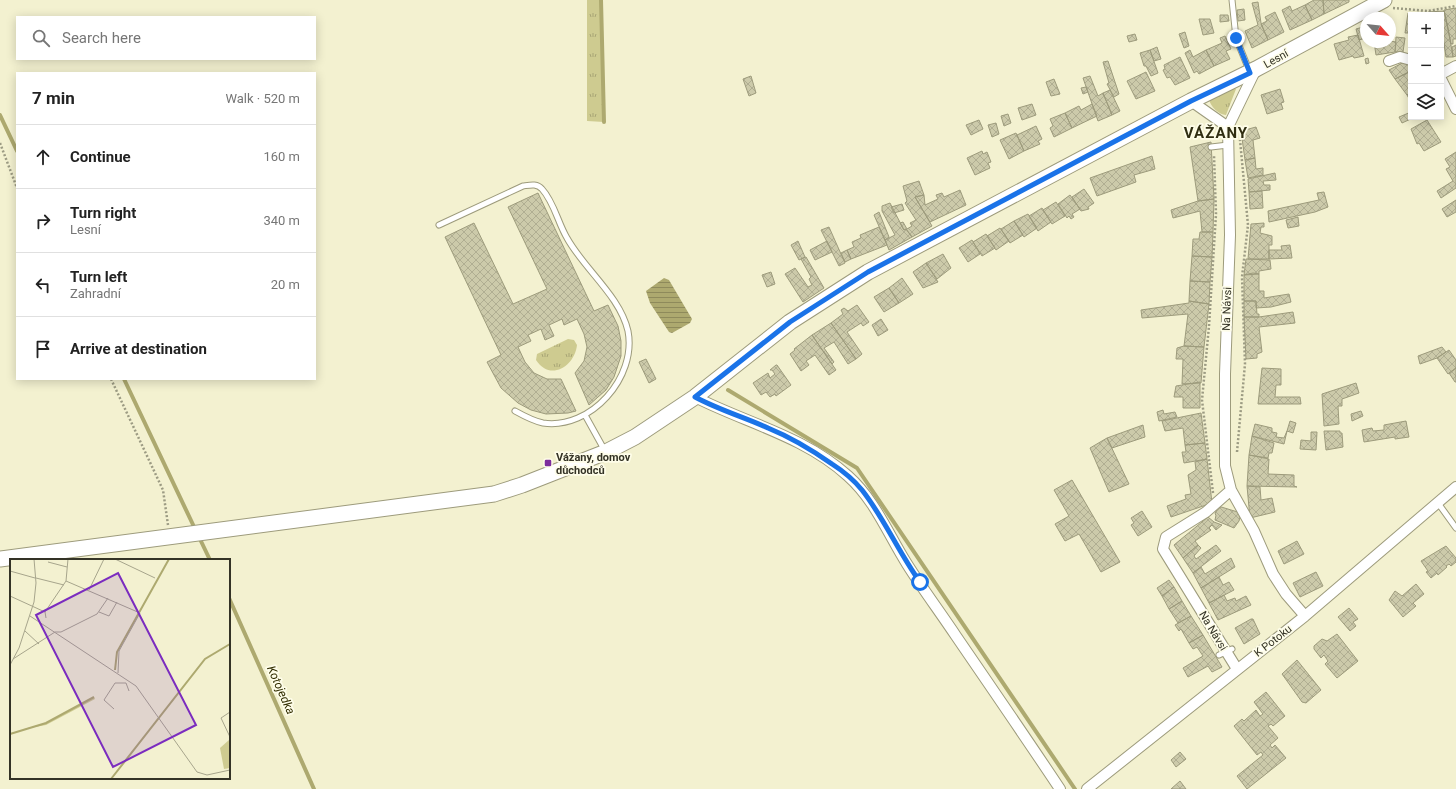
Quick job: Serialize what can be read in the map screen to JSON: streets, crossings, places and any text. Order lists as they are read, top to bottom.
{
  "streets": {
    "street": ["Lesní", "Na Návsi", "K Potoku"]
  },
  "crossings": [
    ["Lesní", "Na Návsi"],
    ["Na Návsi", "K Potoku"]
  ],
  "districts": ["VÁŽANY"],
  "water": ["Kotojedka"],
  "places": {
    "transit": ["Vážany, domov důchodců"]
  },
  "north": "bottom right",
  "page": {
    "map_buttons": ["+", "−"],
    "search": "Search here",
    "heading": ["7 min", "Walk · 520 m"],
    "list": [
      ["Continue", "160 m"],
      ["Turn right", "Lesní", "340 m"],
      ["Turn left", "Zahradní", "20 m"],
      "Arrive at destination"
    ]
  }
}
